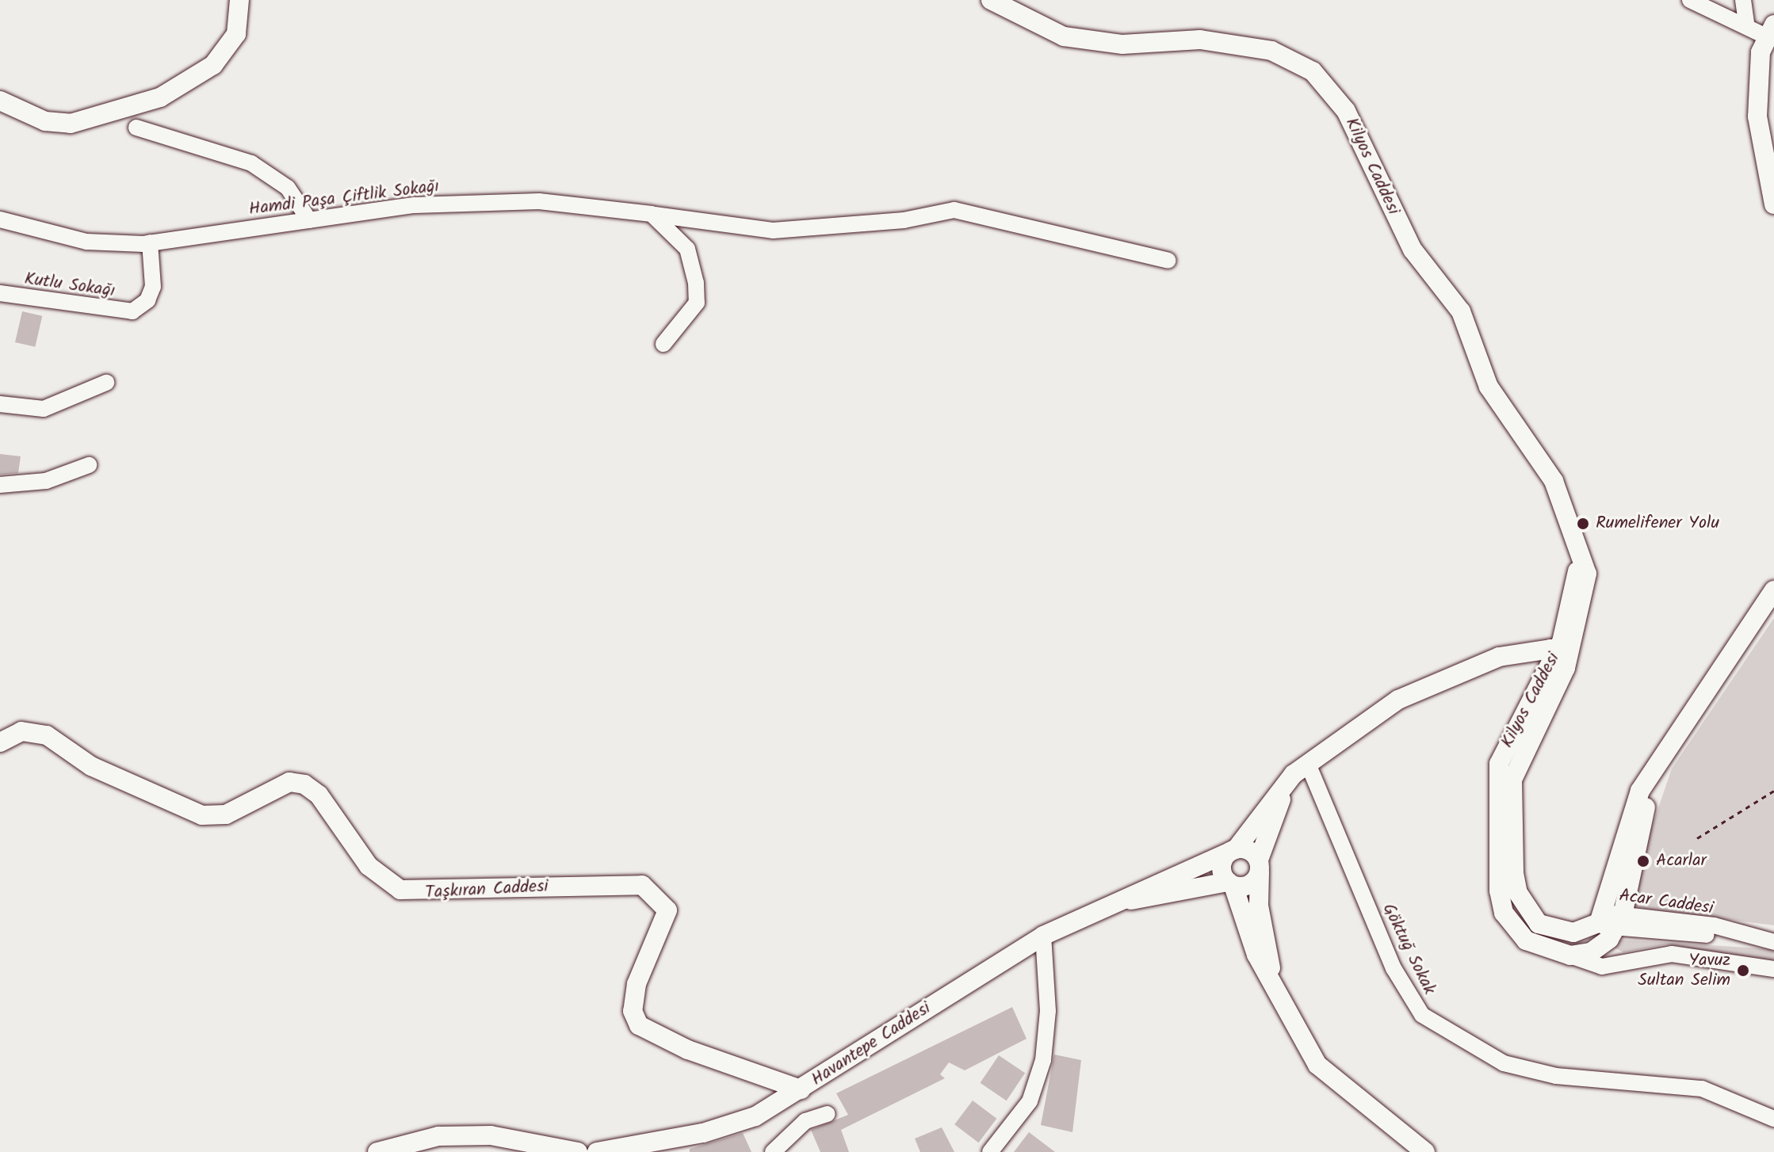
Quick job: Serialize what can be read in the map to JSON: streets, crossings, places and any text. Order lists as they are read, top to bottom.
{
  "streets": {
    "street": [
      "Kilyos Caddesi",
      "Hamdi Paşa Çiftlik Sokağı",
      "Kutlu Sokağı",
      "Taşkıran Caddesi",
      "Acar Caddesi",
      "Göktuğ Sokak",
      "Havantepe Caddesi"
    ]
  },
  "crossings": [
    ["Kilyos Caddesi", "Acar Caddesi"],
    ["Hamdi Paşa Çiftlik Sokağı", "Kutlu Sokağı"],
    ["Taşkıran Caddesi", "Havantepe Caddesi"]
  ],
  "places": ["Rumelifener Yolu", "Acarlar", "Yavuz Sultan Selim"]
}
